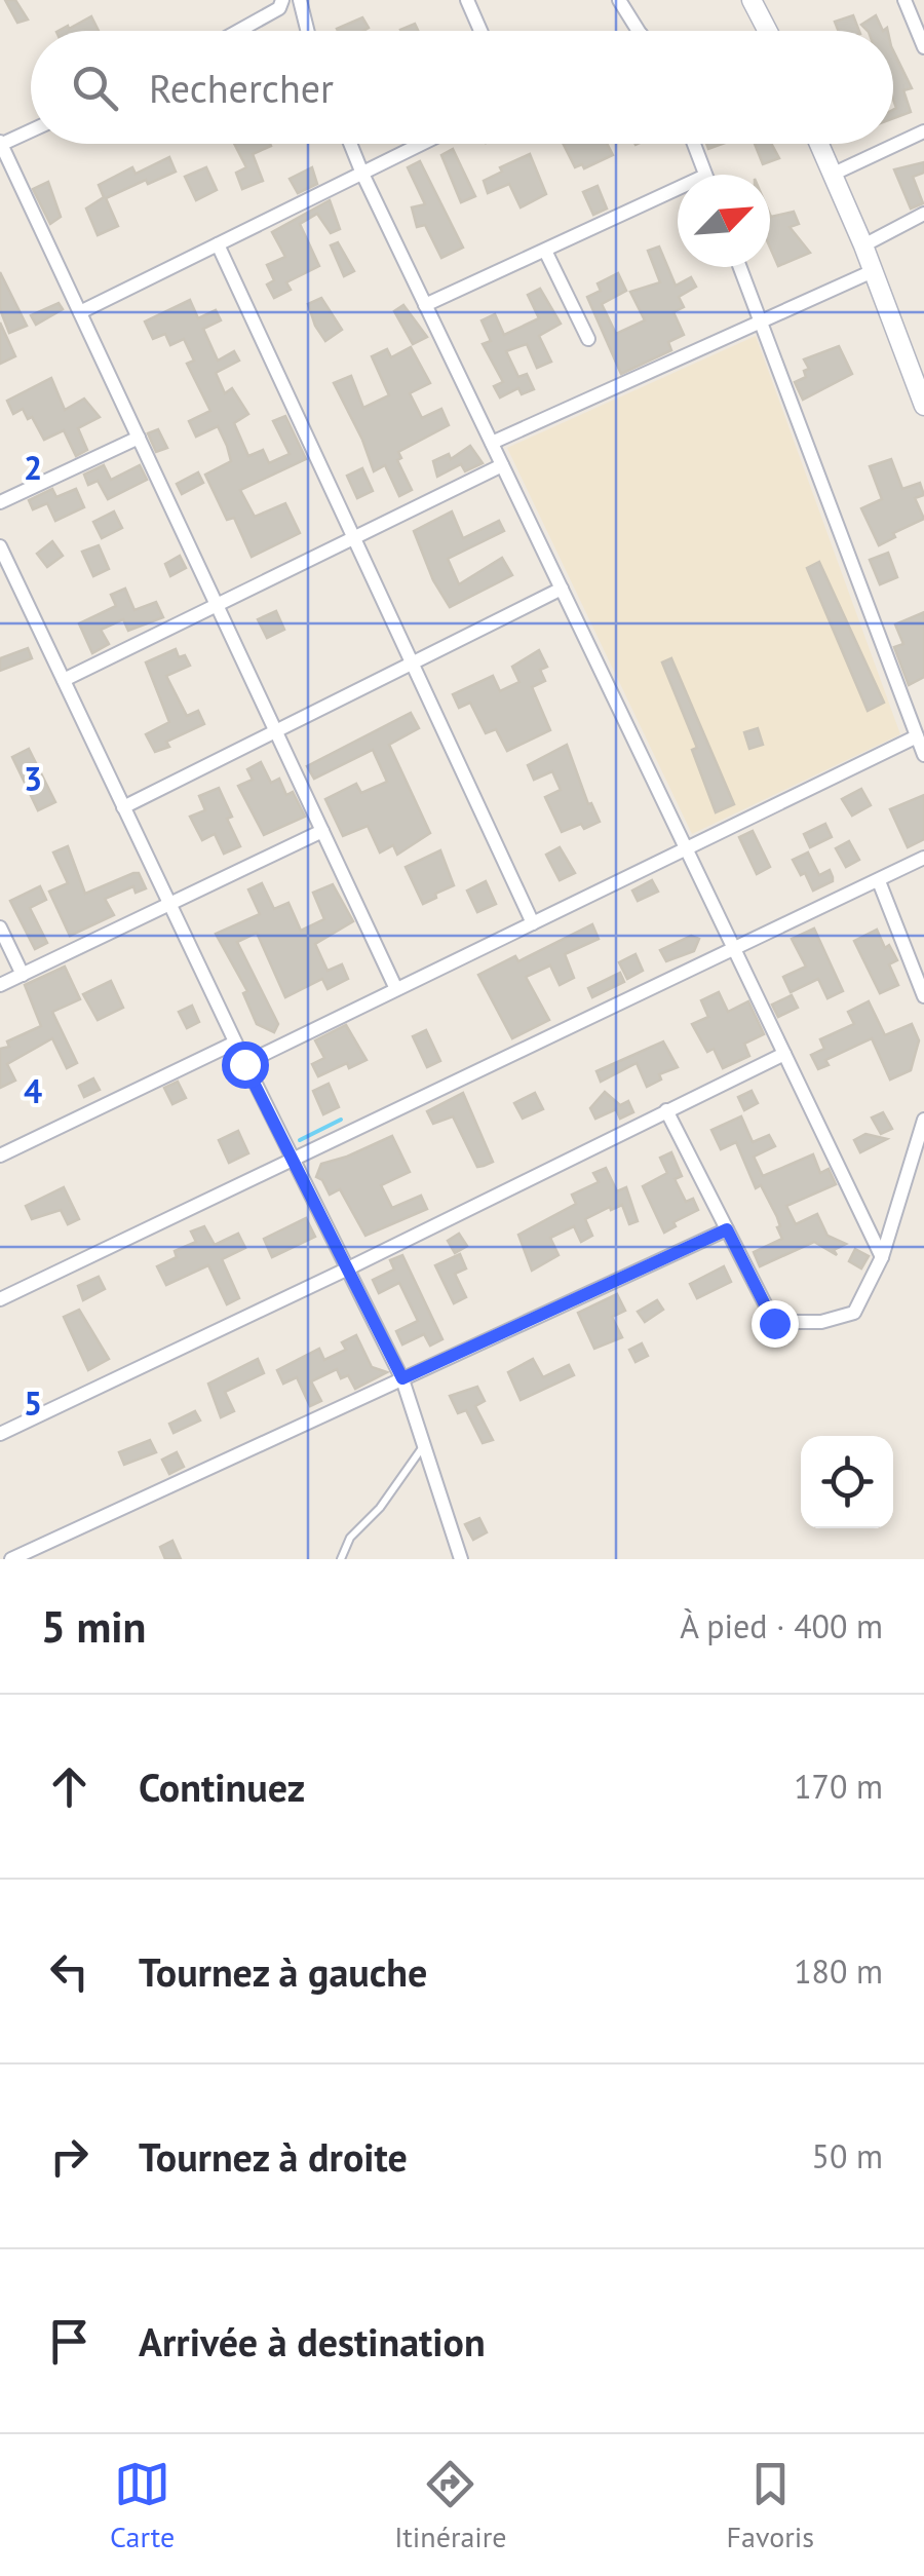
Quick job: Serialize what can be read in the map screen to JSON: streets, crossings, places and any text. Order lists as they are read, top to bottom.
{
  "north": "top right",
  "page": {
    "search": "Rechercher",
    "heading": ["5 min", "À pied · 400 m"],
    "list": [
      ["Continuez", "170 m"],
      ["Tournez à gauche", "180 m"],
      ["Tournez à droite", "50 m"],
      "Arrivée à destination"
    ],
    "nav": ["Carte", "Itinéraire", "Favoris"]
  },
  "grid": {
    "rows": [
      "2",
      "3",
      "4",
      "5"
    ]
  }
}
